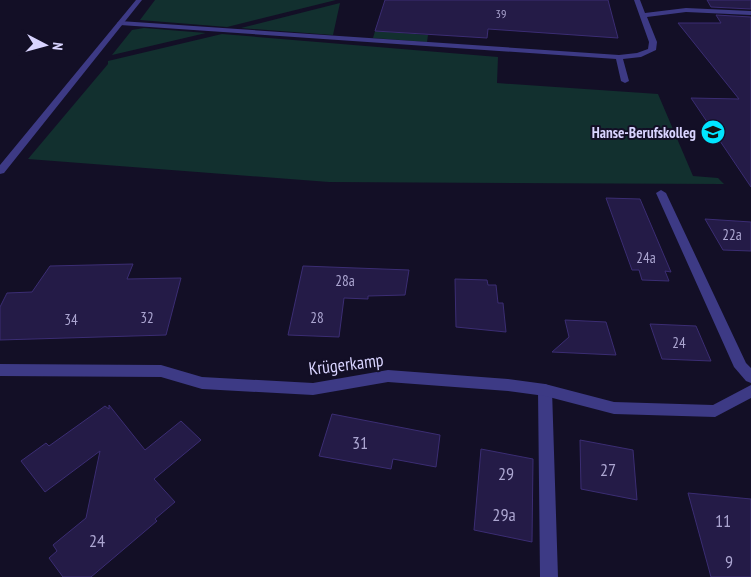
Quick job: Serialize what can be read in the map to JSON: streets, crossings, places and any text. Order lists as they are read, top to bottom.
{
  "streets": {
    "street": ["Krügerkamp"]
  },
  "places": {
    "school or university": ["Hanse-Berufskolleg"]
  },
  "house_numbers": [
    "39",
    "22a",
    "24a",
    "28a",
    "32",
    "28",
    "34",
    "24",
    "31",
    "27",
    "29",
    "29a",
    "11",
    "24",
    "9"
  ],
  "north": "right"
}
